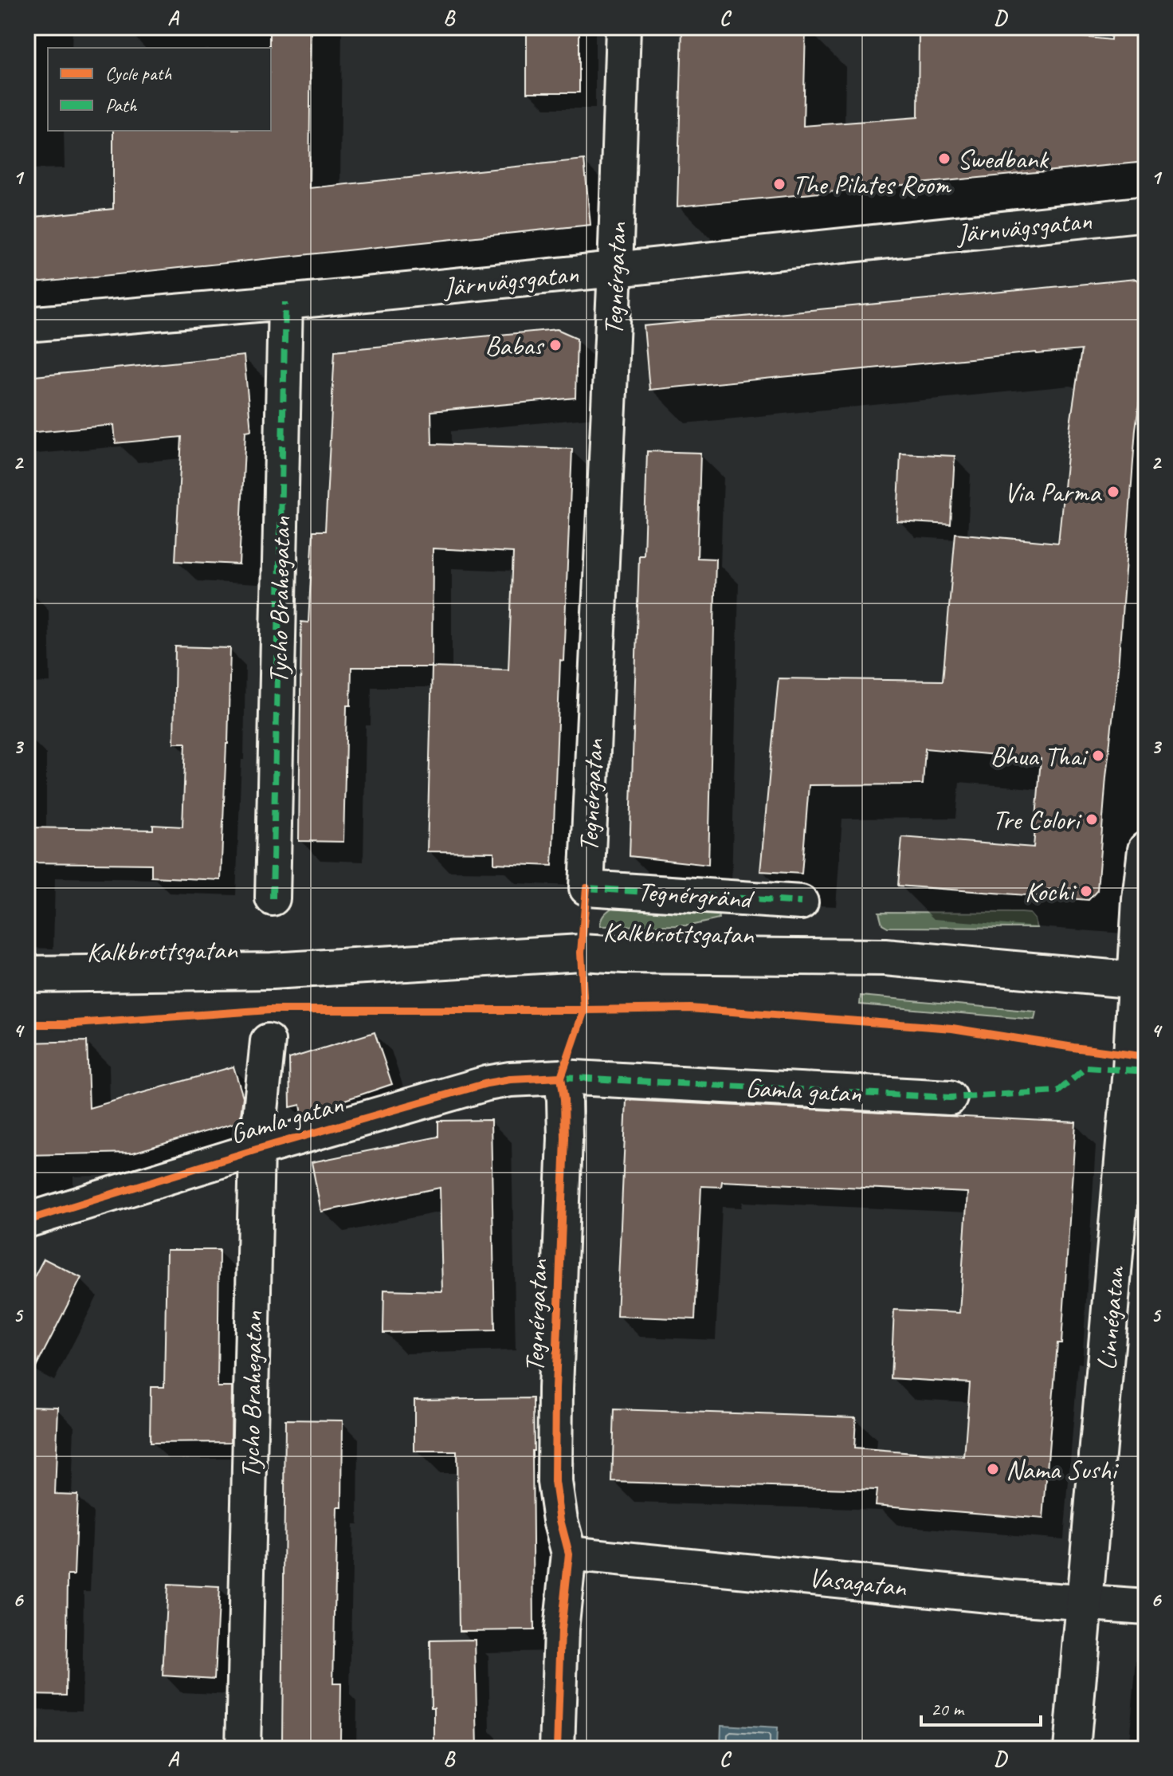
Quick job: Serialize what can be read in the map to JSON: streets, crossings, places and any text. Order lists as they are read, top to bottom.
{
  "streets": {
    "main road": ["Kalkbrottsgatan", "Linnégatan"],
    "street": [
      "Järnvägsgatan",
      "Tegnérgatan",
      "Tycho Brahegatan",
      "Tegnérgränd",
      "Gamla gatan",
      "Vasagatan"
    ]
  },
  "crossings": [
    ["Järnvägsgatan", "Tegnérgatan"],
    ["Järnvägsgatan", "Tycho Brahegatan"],
    ["Tegnérgatan", "Tegnérgränd"],
    ["Tegnérgatan", "Gamla gatan"],
    ["Tegnérgatan", "Vasagatan"],
    ["Tycho Brahegatan", "Gamla gatan"],
    ["Kalkbrottsgatan", "Linnégatan"],
    ["Linnégatan", "Vasagatan"]
  ],
  "places": [
    "Swedbank",
    "The Pilates Room",
    "Babas",
    "Via Parma",
    "Bhua Thai",
    "Tre Colori",
    "Kochi",
    "Nama Sushi"
  ],
  "legend": ["Cycle path", "Path"],
  "scale_bar": "20 m",
  "grid": {
    "columns": [
      "A",
      "B",
      "C",
      "D"
    ],
    "rows": [
      "1",
      "2",
      "3",
      "4",
      "5",
      "6"
    ]
  }
}
